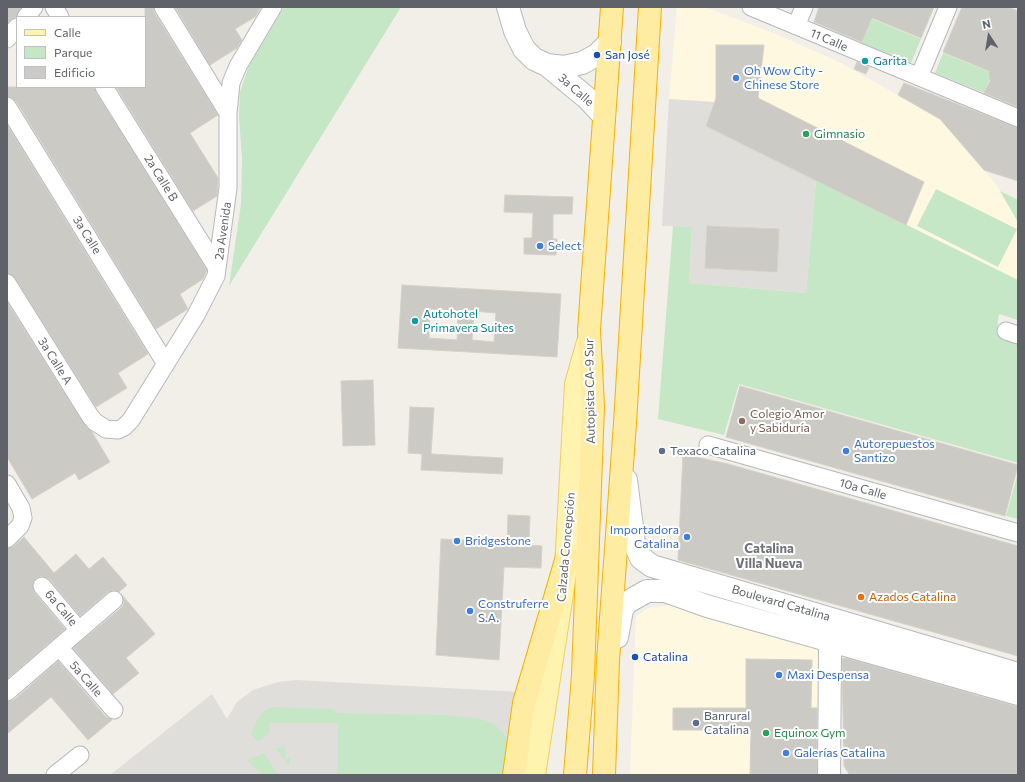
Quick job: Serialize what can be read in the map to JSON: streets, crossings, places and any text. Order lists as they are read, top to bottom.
{
  "streets": {
    "highway": ["Autopista CA-9 Sur"],
    "main road": ["3a Calle", "Calzada Concepción", "Boulevard Catalina"],
    "street": [
      "11 Calle",
      "2a Calle B",
      "2a Avenida",
      "3a Calle A",
      "10a Calle",
      "6a Calle",
      "5a Calle"
    ]
  },
  "crossings": [
    ["3a Calle", "2a Avenida"],
    ["3a Calle", "Autopista CA-9 Sur"],
    ["2a Calle B", "2a Avenida"],
    ["2a Avenida", "3a Calle A"],
    ["Autopista CA-9 Sur", "Calzada Concepción"]
  ],
  "districts": ["Catalina Villa Nueva"],
  "places": [
    "San José",
    "Garita",
    "Oh Wow City - Chinese Store",
    "Gimnasio",
    "Select",
    "Autohotel Primavera Suites",
    "Colegio Amor y Sabiduría",
    "Texaco Catalina",
    "Autorepuestos Santizo",
    "Importadora Catalina",
    "Bridgestone",
    "Azados Catalina",
    "Construferre S.A.",
    "Catalina",
    "Maxi Despensa",
    "Banrural Catalina",
    "Equinox Gym",
    "Galerías Catalina"
  ],
  "legend": ["Calle", "Parque", "Edificio"],
  "north": "top"
}
